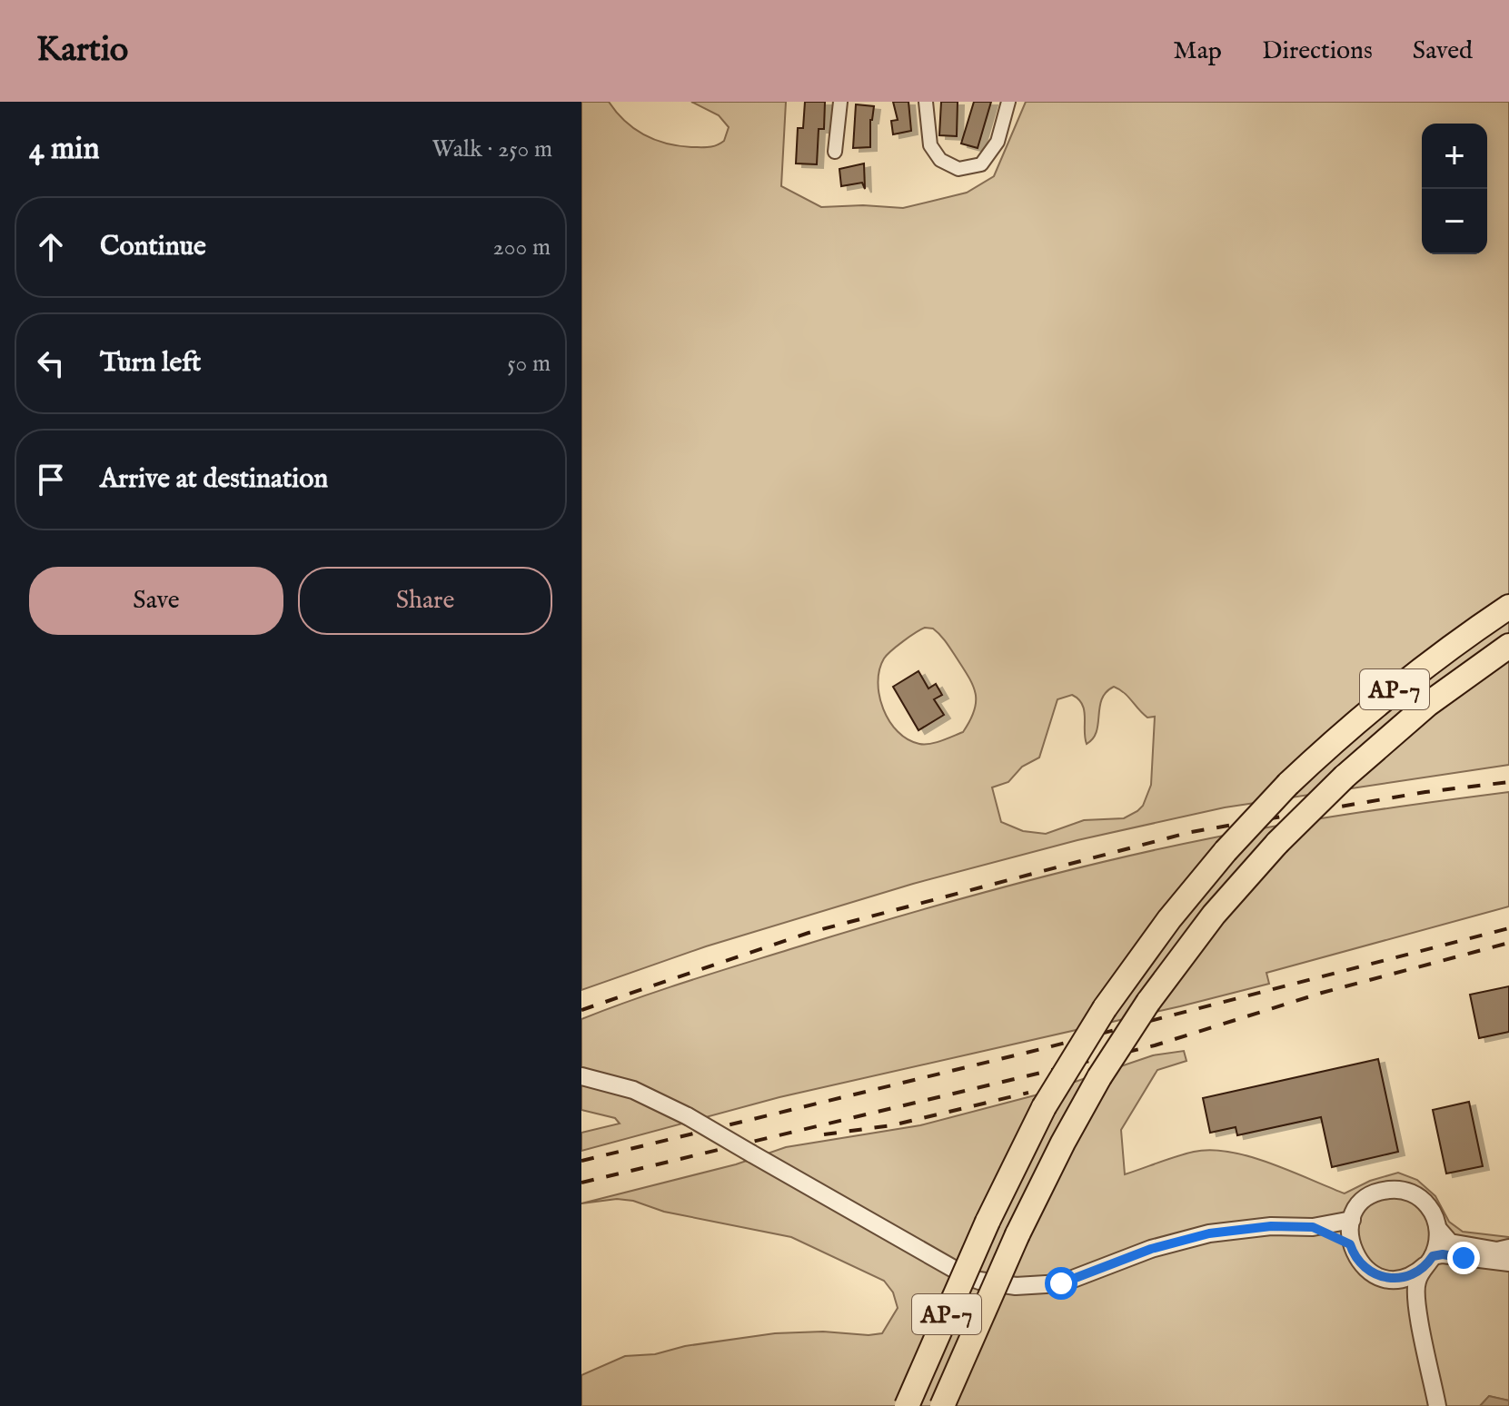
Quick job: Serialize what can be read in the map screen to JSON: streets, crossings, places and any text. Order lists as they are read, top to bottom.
{
  "streets": {
    "highway": ["AP-7"]
  },
  "page": {
    "header": "Kartio",
    "nav": ["Map", "Directions", "Saved"],
    "heading": ["4 min", "Walk · 250 m"],
    "map_buttons": ["+", "−"],
    "list": [
      ["Continue", "200 m"],
      ["Turn left", "50 m"],
      "Arrive at destination"
    ],
    "buttons": ["Save", "Share"]
  }
}
